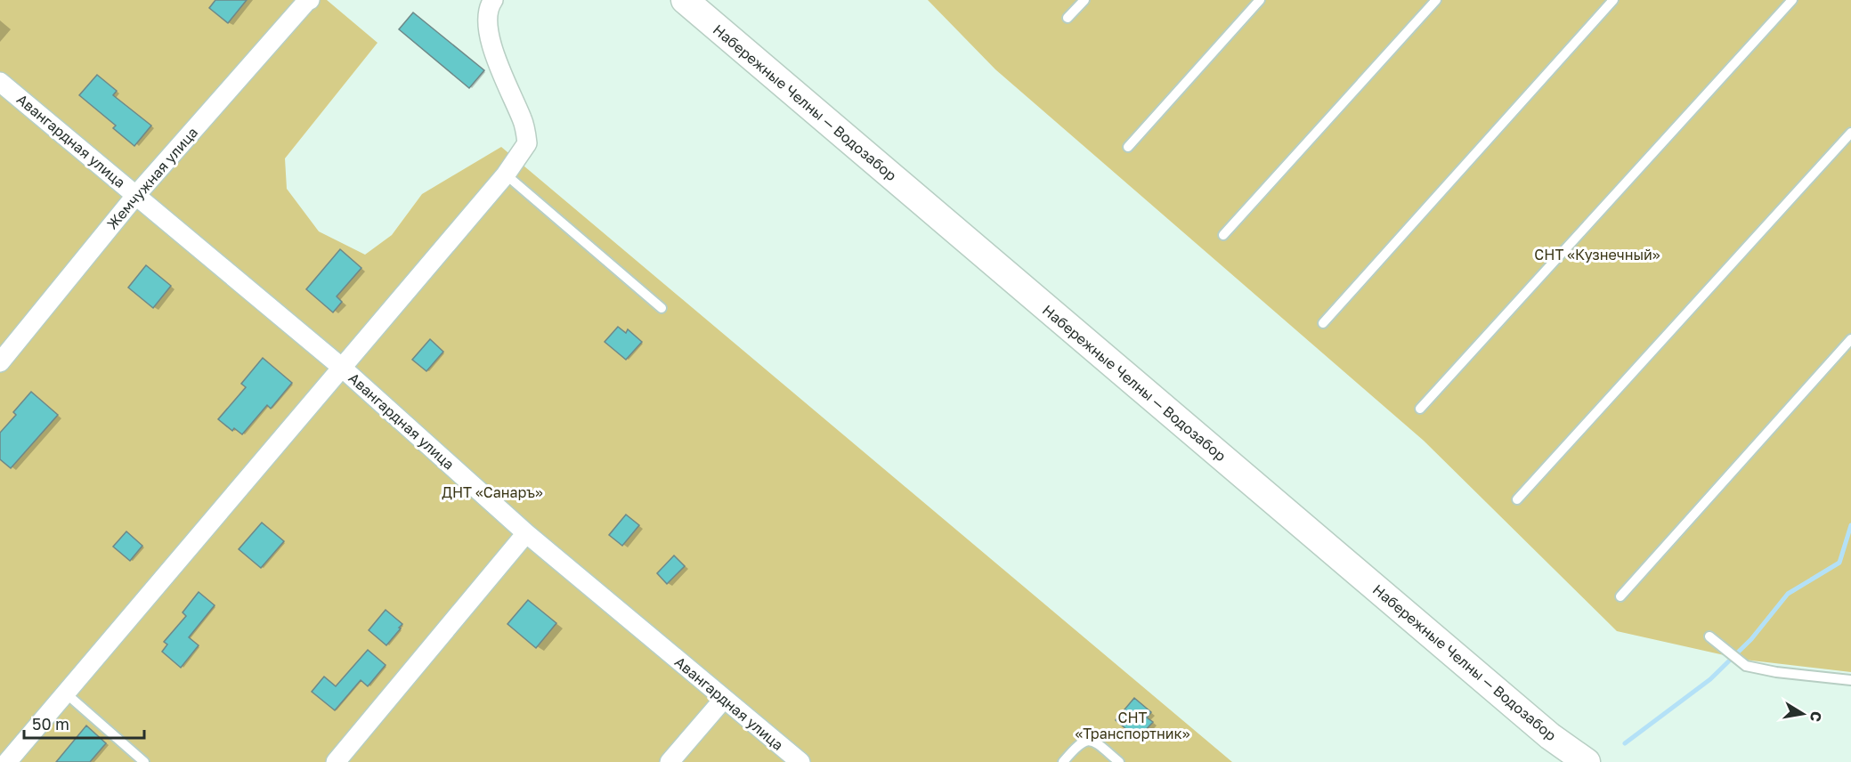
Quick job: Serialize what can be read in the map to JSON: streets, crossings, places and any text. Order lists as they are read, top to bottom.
{
  "streets": {
    "main road": ["Набережные Челны — Водозабор"],
    "street": ["Авангардная улица", "Жемчужная улица"]
  },
  "crossings": [
    ["Авангардная улица", "Жемчужная улица"]
  ],
  "parks": ["СНТ «Кузнечный»", "ДНТ «Санаръ»", "СНТ «Транспортник»"],
  "scale_bar": "50 m",
  "north": "right"
}
